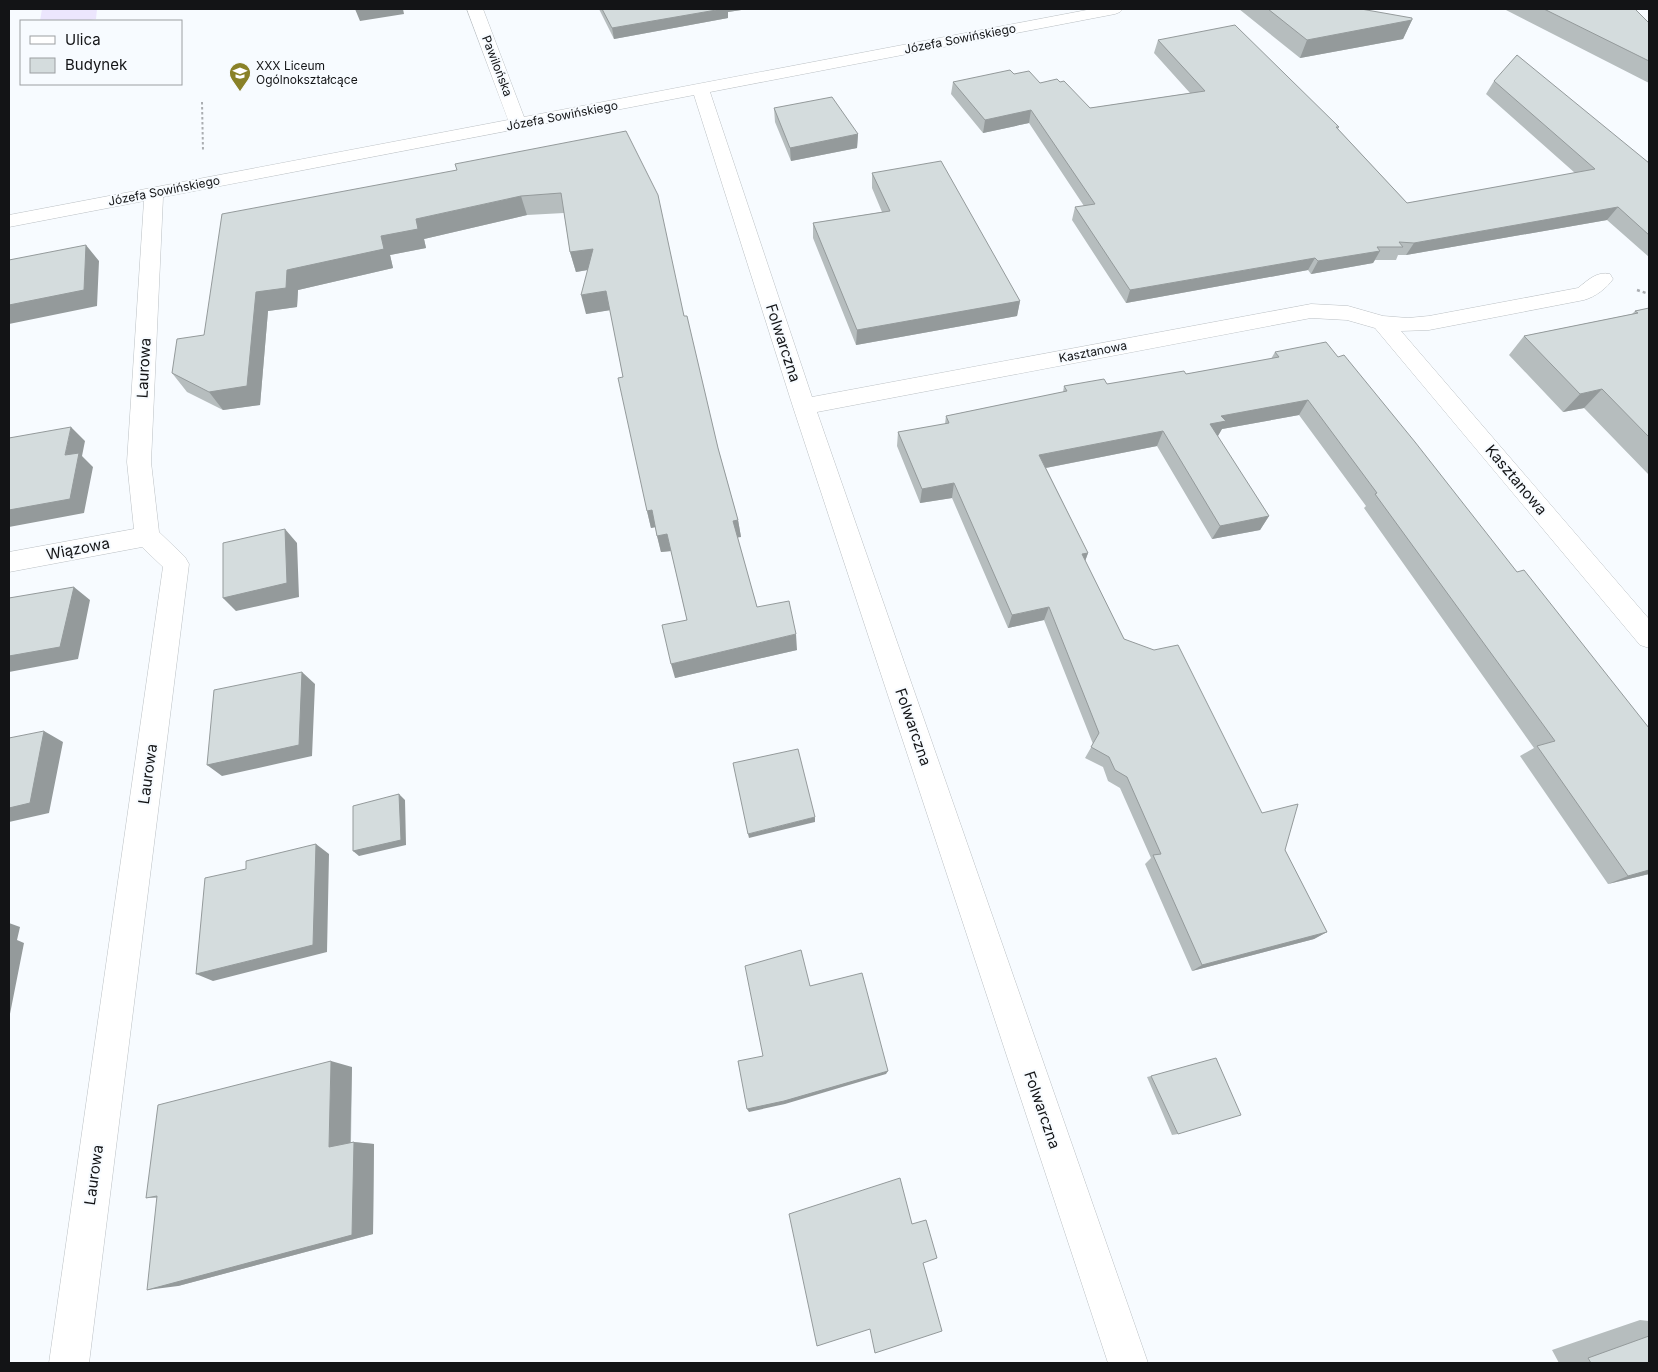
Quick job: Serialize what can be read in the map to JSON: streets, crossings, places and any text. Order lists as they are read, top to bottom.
{
  "streets": {
    "street": [
      "Józefa Sowińskiego",
      "Pawilońska",
      "Folwarczna",
      "Kasztanowa",
      "Laurowa",
      "Wiązowa"
    ]
  },
  "crossings": [
    ["Józefa Sowińskiego", "Pawilońska"],
    ["Józefa Sowińskiego", "Folwarczna"],
    ["Józefa Sowińskiego", "Laurowa"],
    ["Folwarczna", "Kasztanowa"],
    ["Laurowa", "Wiązowa"]
  ],
  "places": {
    "school or university": ["XXX Liceum Ogólnokształcące"]
  },
  "legend": ["Ulica", "Budynek"]
}
